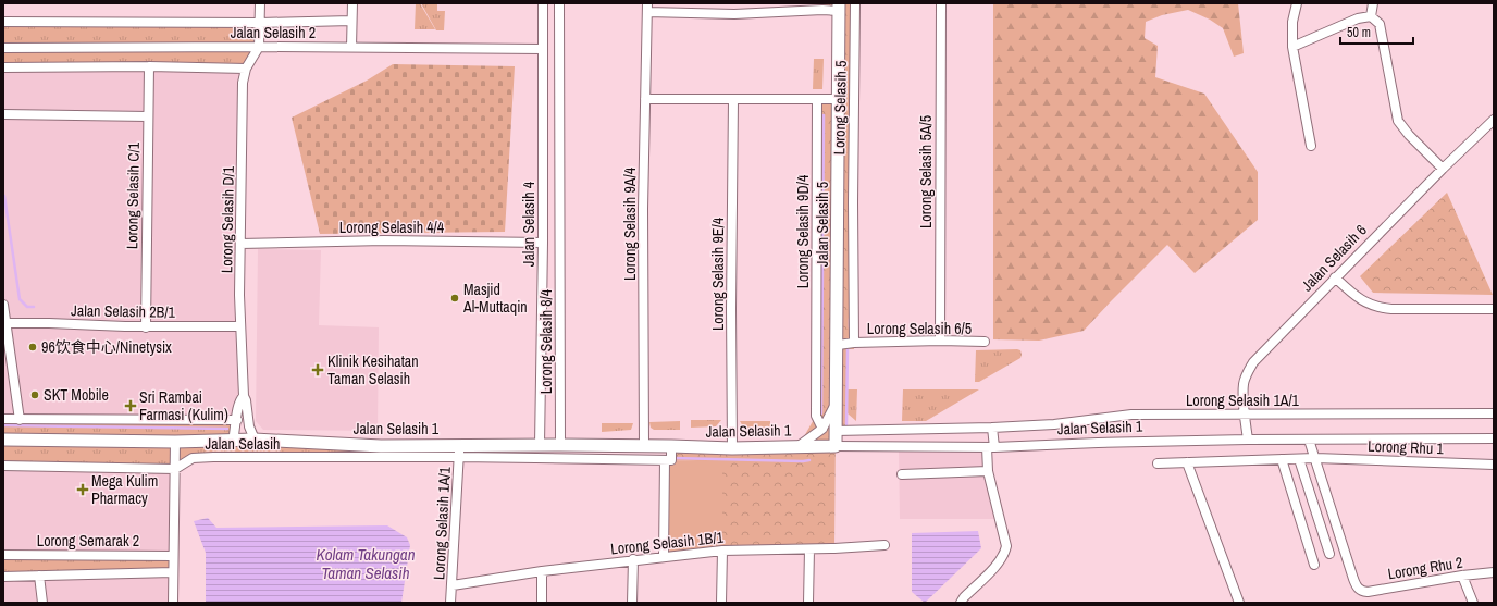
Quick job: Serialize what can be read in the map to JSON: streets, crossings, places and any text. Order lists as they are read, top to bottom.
{
  "streets": {
    "street": [
      "Jalan Selasih 2",
      "Lorong Selasih 5",
      "Lorong Selasih 5A/5",
      "Lorong Selasih C/1",
      "Lorong Selasih D/1",
      "Jalan Selasih 4",
      "Lorong Selasih 9A/4",
      "Jalan Selasih 5",
      "Lorong Selasih 4/4",
      "Lorong Selasih 9D/4",
      "Jalan Selasih 6",
      "Lorong Selasih 9E/4",
      "Jalan Selasih 2B/1",
      "Lorong Selasih 6/5",
      "Lorong Selasih 8/4",
      "Lorong Selasih 1A/1",
      "Jalan Selasih 1",
      "Jalan Selasih",
      "Lorong Rhu 1",
      "Lorong Semarak 2",
      "Lorong Selasih 1B/1",
      "Lorong Rhu 2"
    ]
  },
  "crossings": [
    ["Jalan Selasih 2", "Lorong Selasih D/1"],
    ["Jalan Selasih 2", "Jalan Selasih 4"],
    ["Lorong Selasih 5", "Lorong Selasih 6/5"],
    ["Lorong Selasih 5A/5", "Lorong Selasih 6/5"],
    ["Lorong Selasih C/1", "Jalan Selasih 2B/1"],
    ["Lorong Selasih D/1", "Lorong Selasih 4/4"],
    ["Lorong Selasih D/1", "Jalan Selasih 2B/1"],
    ["Jalan Selasih 4", "Lorong Selasih 4/4"],
    ["Jalan Selasih 4", "Jalan Selasih 1"],
    ["Lorong Selasih 9A/4", "Jalan Selasih 1"],
    ["Jalan Selasih 5", "Lorong Selasih 6/5"],
    ["Jalan Selasih 5", "Lorong Selasih 1A/1"],
    ["Jalan Selasih 5", "Jalan Selasih 1"],
    ["Jalan Selasih 6", "Lorong Selasih 1A/1"],
    ["Jalan Selasih 6", "Jalan Selasih 1"],
    ["Lorong Selasih 9E/4", "Jalan Selasih 1"],
    ["Lorong Selasih 8/4", "Jalan Selasih 1"],
    ["Lorong Selasih 1A/1", "Jalan Selasih 1"],
    ["Lorong Selasih 1A/1", "Jalan Selasih"],
    ["Lorong Selasih 1A/1", "Lorong Selasih 1B/1"],
    ["Lorong Rhu 1", "Lorong Rhu 2"]
  ],
  "water": ["Kolam Takungan Taman Selasih"],
  "places": {
    "other": ["Masjid Al-Muttaqin", "96饮食中心/Ninetysix", "SKT Mobile"],
    "health": ["Klinik Kesihatan Taman Selasih", "Sri Rambai Farmasi (Kulim)", "Mega Kulim Pharmacy"]
  },
  "scale_bar": "50 m"
}
